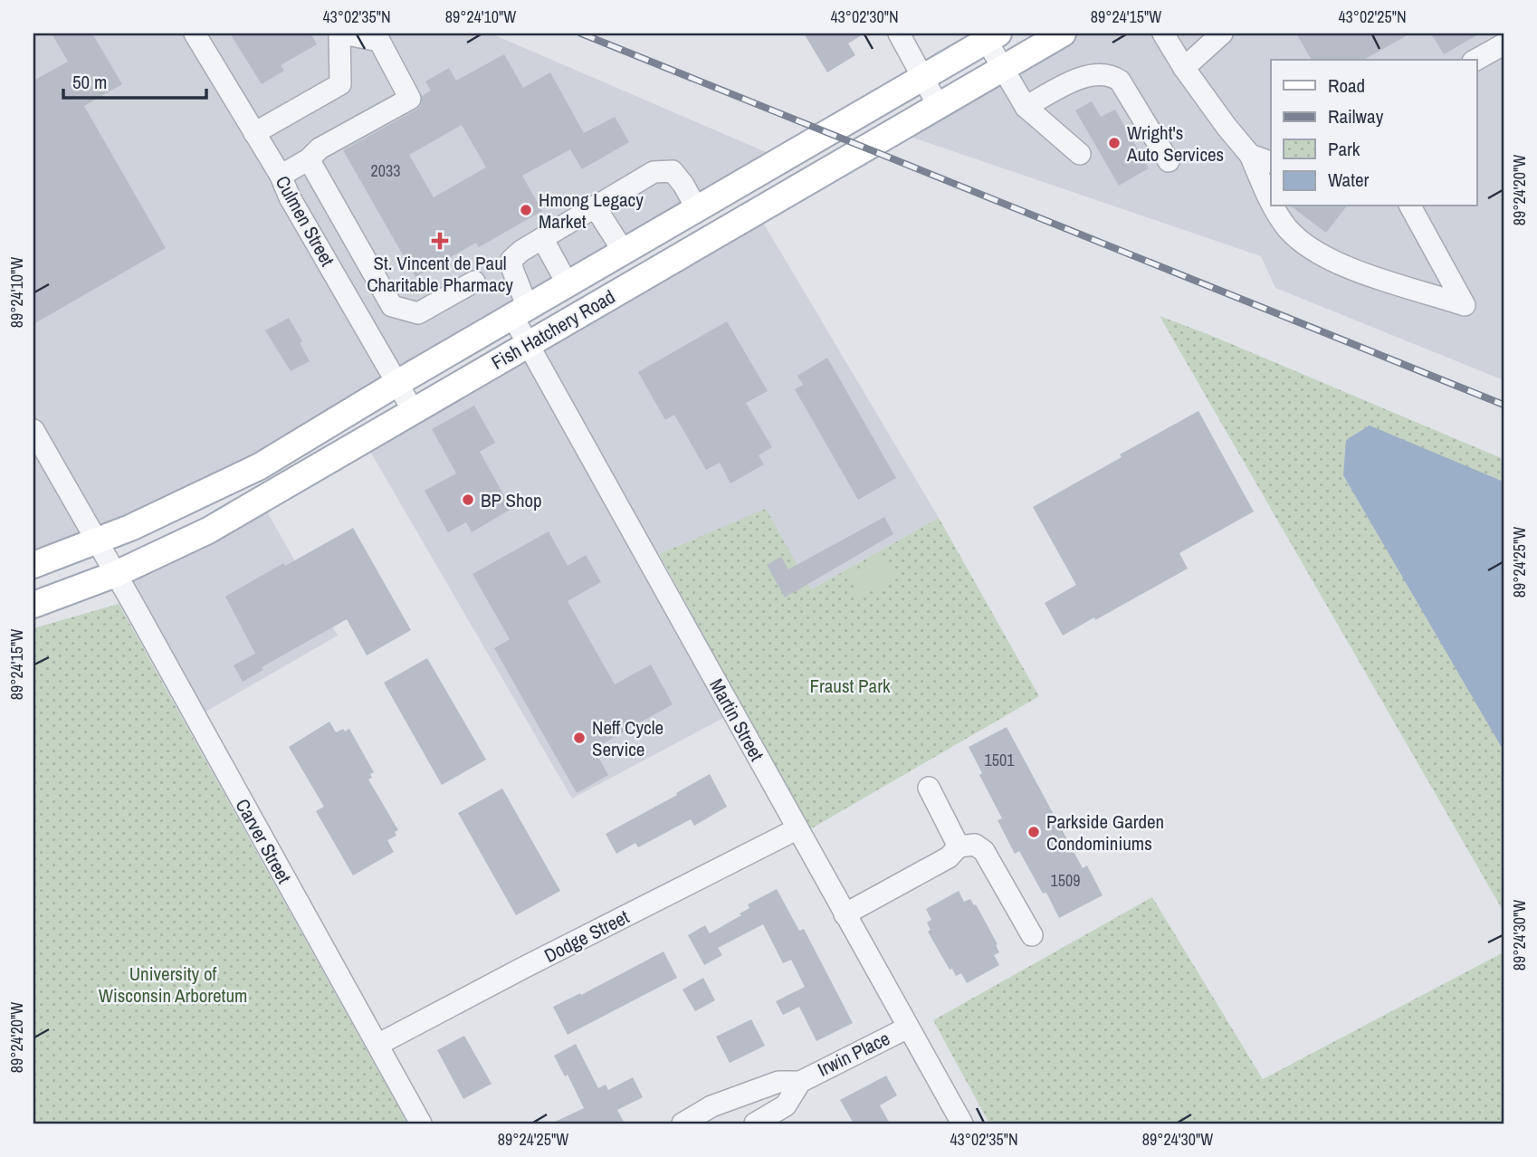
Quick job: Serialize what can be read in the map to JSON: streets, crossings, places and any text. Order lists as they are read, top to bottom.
{
  "streets": {
    "main road": ["Fish Hatchery Road"],
    "street": [
      "Culmen Street",
      "Martin Street",
      "Carver Street",
      "Dodge Street",
      "Irwin Place"
    ]
  },
  "crossings": [
    ["Culmen Street", "Fish Hatchery Road"],
    ["Fish Hatchery Road", "Martin Street"],
    ["Fish Hatchery Road", "Carver Street"],
    ["Martin Street", "Dodge Street"],
    ["Martin Street", "Irwin Place"],
    ["Carver Street", "Dodge Street"]
  ],
  "parks": ["Fraust Park", "University of Wisconsin Arboretum"],
  "places": {
    "other": [
      "Wright's Auto Services",
      "Hmong Legacy Market",
      "BP Shop",
      "Neff Cycle Service",
      "Parkside Garden Condominiums"
    ],
    "health": ["St. Vincent de Paul Charitable Pharmacy"]
  },
  "house_numbers": ["2033", "1501", "1509"],
  "legend": [
    "Road",
    "Railway",
    "Park",
    "Water"
  ],
  "scale_bar": "50 m",
  "coordinates": [
    "43°02'35\"N",
    "89°24'10\"W",
    "43°02'30\"N",
    "89°24'15\"W",
    "43°02'25\"N",
    "89°24'20\"W",
    "89°24'25\"W",
    "89°24'30\"W"
  ]
}
